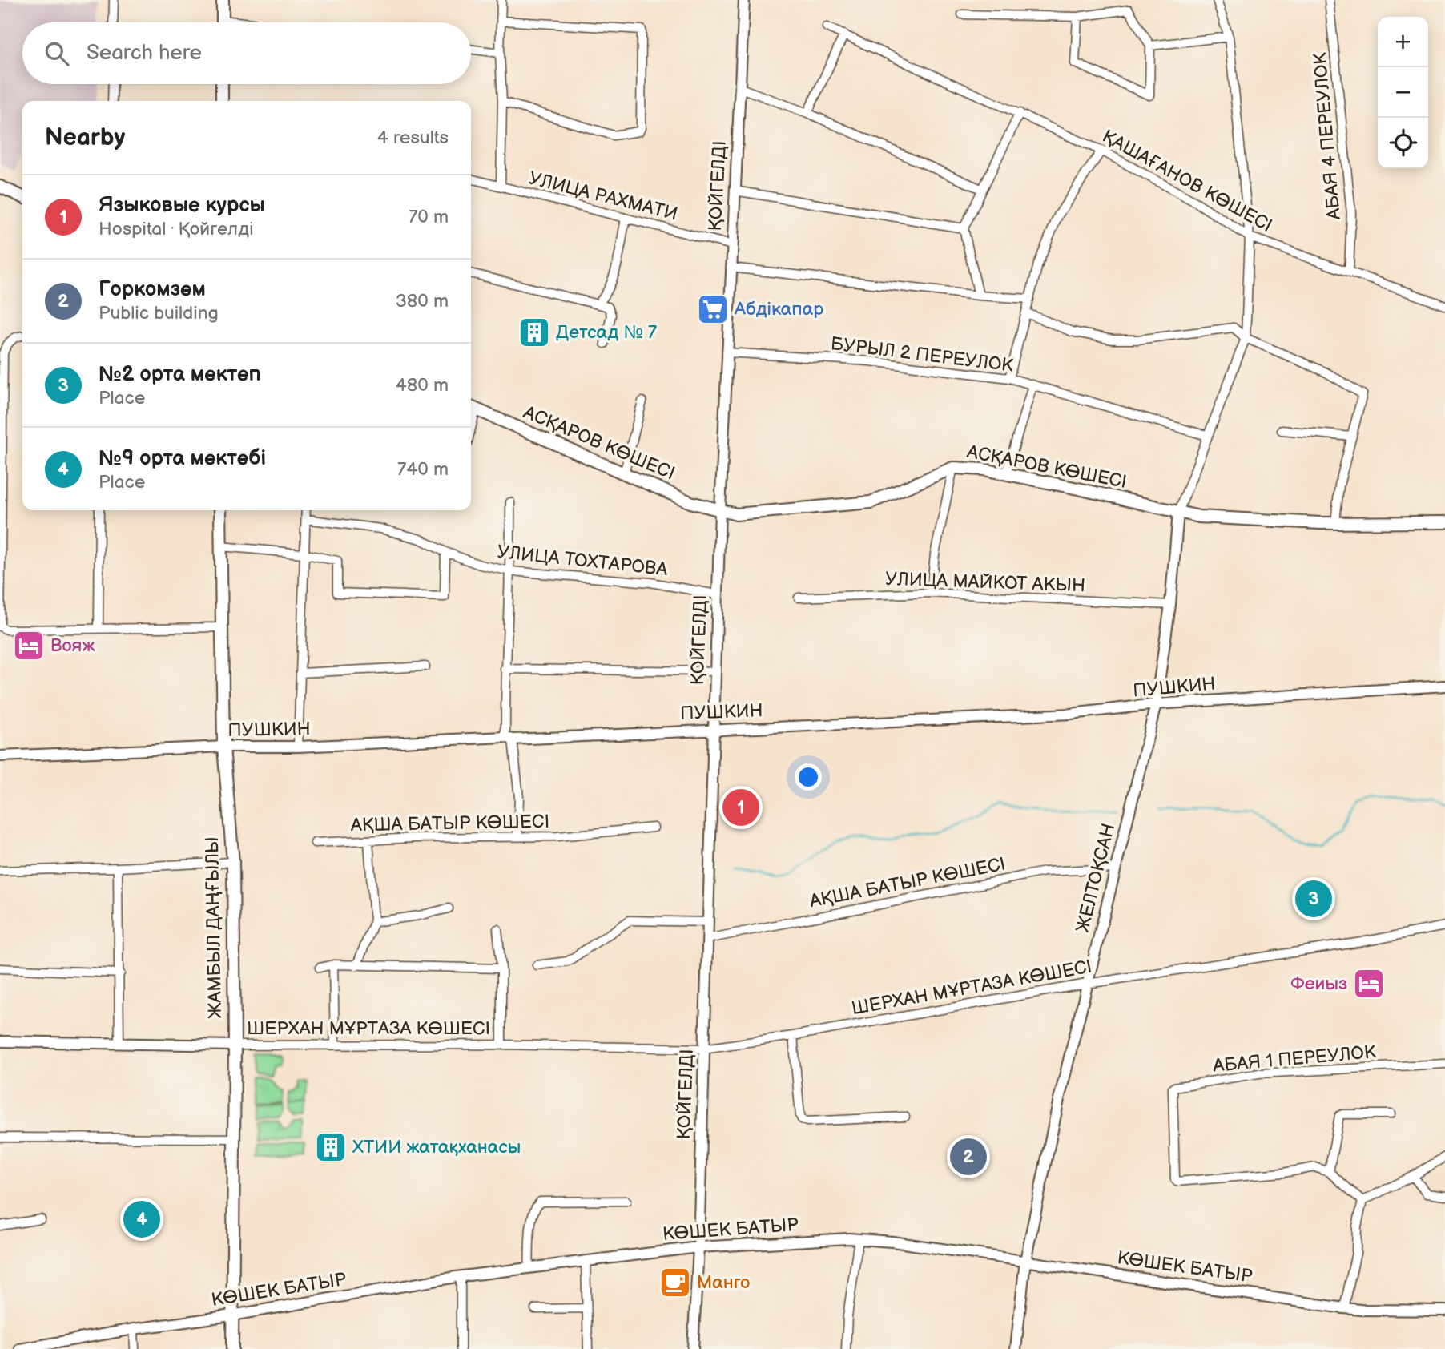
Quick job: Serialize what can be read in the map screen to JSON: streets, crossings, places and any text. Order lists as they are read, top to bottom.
{
  "streets": {
    "main road": ["АСҚАРОВ КӨШЕСІ", "ЖАМБЫЛ ДАҢҒЫЛЫ"],
    "street": [
      "АБАЯ 4 ПЕРЕУЛОК",
      "ҚАШАҒАНОВ КӨШЕСІ",
      "ҚОЙГЕЛДІ",
      "УЛИЦА РАХМАТИ",
      "БУРЫЛ 2 ПЕРЕУЛОК",
      "УЛИЦА ТОХТАРОВА",
      "УЛИЦА МАЙКОТ АКЫН",
      "ПУШКИН",
      "АҚША БАТЫР КӨШЕСІ",
      "ЖЕЛТОҚСАН",
      "ШЕРХАН МҰРТАЗА КӨШЕСІ",
      "АБАЯ 1 ПЕРЕУЛОК",
      "КӨШЕК БАТЫР"
    ]
  },
  "crossings": [
    ["АБАЯ 4 ПЕРЕУЛОК", "ҚАШАҒАНОВ КӨШЕСІ"],
    ["ҚОЙГЕЛДІ", "УЛИЦА РАХМАТИ"],
    ["ҚОЙГЕЛДІ", "БУРЫЛ 2 ПЕРЕУЛОК"],
    ["ҚОЙГЕЛДІ", "АСҚАРОВ КӨШЕСІ"],
    ["ҚОЙГЕЛДІ", "УЛИЦА ТОХТАРОВА"],
    ["ҚОЙГЕЛДІ", "ПУШКИН"],
    ["ҚОЙГЕЛДІ", "АҚША БАТЫР КӨШЕСІ"],
    ["ҚОЙГЕЛДІ", "ШЕРХАН МҰРТАЗА КӨШЕСІ"],
    ["ҚОЙГЕЛДІ", "КӨШЕК БАТЫР"],
    ["АСҚАРОВ КӨШЕСІ", "ЖЕЛТОҚСАН"],
    ["УЛИЦА МАЙКОТ АКЫН", "ЖЕЛТОҚСАН"],
    ["ПУШКИН", "ЖЕЛТОҚСАН"],
    ["ПУШКИН", "ЖАМБЫЛ ДАҢҒЫЛЫ"],
    ["АҚША БАТЫР КӨШЕСІ", "ЖЕЛТОҚСАН"],
    ["ЖЕЛТОҚСАН", "ШЕРХАН МҰРТАЗА КӨШЕСІ"],
    ["ЖЕЛТОҚСАН", "КӨШЕК БАТЫР"],
    ["ЖАМБЫЛ ДАҢҒЫЛЫ", "ШЕРХАН МҰРТАЗА КӨШЕСІ"],
    ["ЖАМБЫЛ ДАҢҒЫЛЫ", "КӨШЕК БАТЫР"]
  ],
  "places": {
    "supermarket": ["Абдiкапар"],
    "building": ["Детсад № 7", "ХТИИ жатақханасы"],
    "hotel": ["Вояж", "Феиыз"],
    "cafe": ["Манго"]
  },
  "page": {
    "map_buttons": ["+", "−"],
    "search": "Search here",
    "heading": ["Nearby", "4 results"],
    "list": [
      {
        "mark": "1",
        "name": "Языковые курсы",
        "note": "Hospital · Қойгелді",
        "value": "70 m"
      },
      {
        "mark": "2",
        "name": "Горкомзем",
        "note": "Public building",
        "value": "380 m"
      },
      {
        "mark": "3",
        "name": "№2 орта мектеп",
        "note": "Place",
        "value": "480 m"
      },
      {
        "mark": "4",
        "name": "№9 орта мектебі",
        "note": "Place",
        "value": "740 m"
      }
    ],
    "pins": [
      "1",
      "3",
      "2",
      "4"
    ]
  }
}
